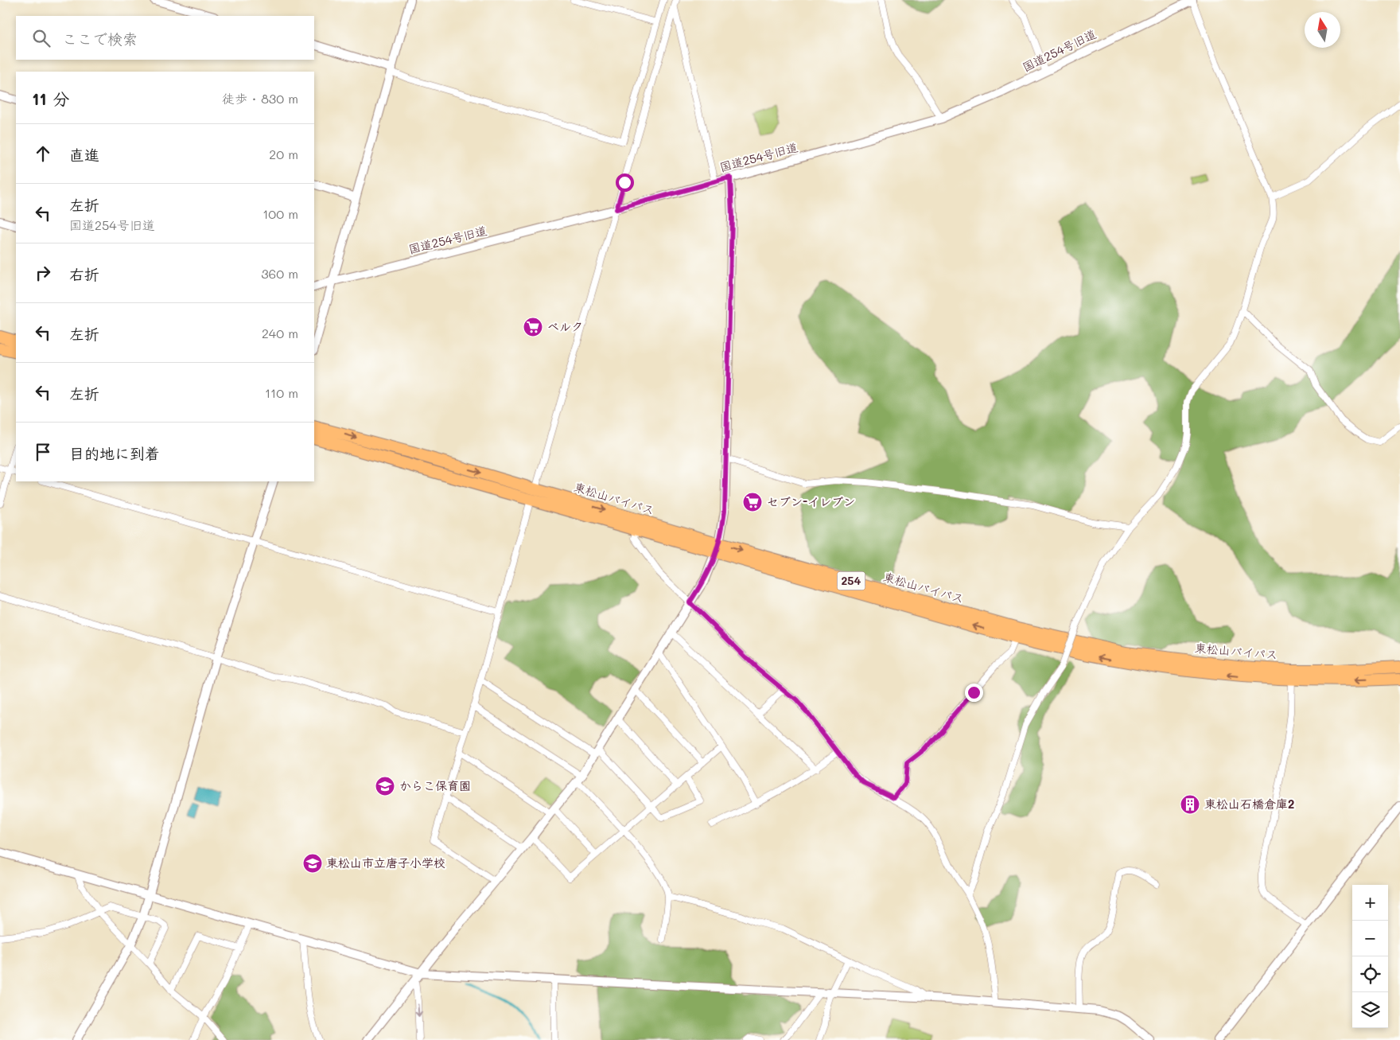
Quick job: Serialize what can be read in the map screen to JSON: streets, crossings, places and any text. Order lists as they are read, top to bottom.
{
  "streets": {
    "highway": ["東松山バイパス", "254"],
    "street": ["国道254号旧道"]
  },
  "places": {
    "supermarket": ["ベルク", "セブン-イレブン"],
    "school or university": ["からこ保育園", "東松山市立唐子小学校"],
    "building": ["東松山石橋倉庫2"]
  },
  "north": "top",
  "page": {
    "search": "ここで検索",
    "heading": ["11 分", "徒歩 · 830 m"],
    "list": [
      ["直進", "20 m"],
      ["左折", "国道254号旧道", "100 m"],
      ["右折", "360 m"],
      ["左折", "240 m"],
      ["左折", "110 m"],
      "目的地に到着"
    ],
    "map_buttons": ["+", "−"]
  }
}
